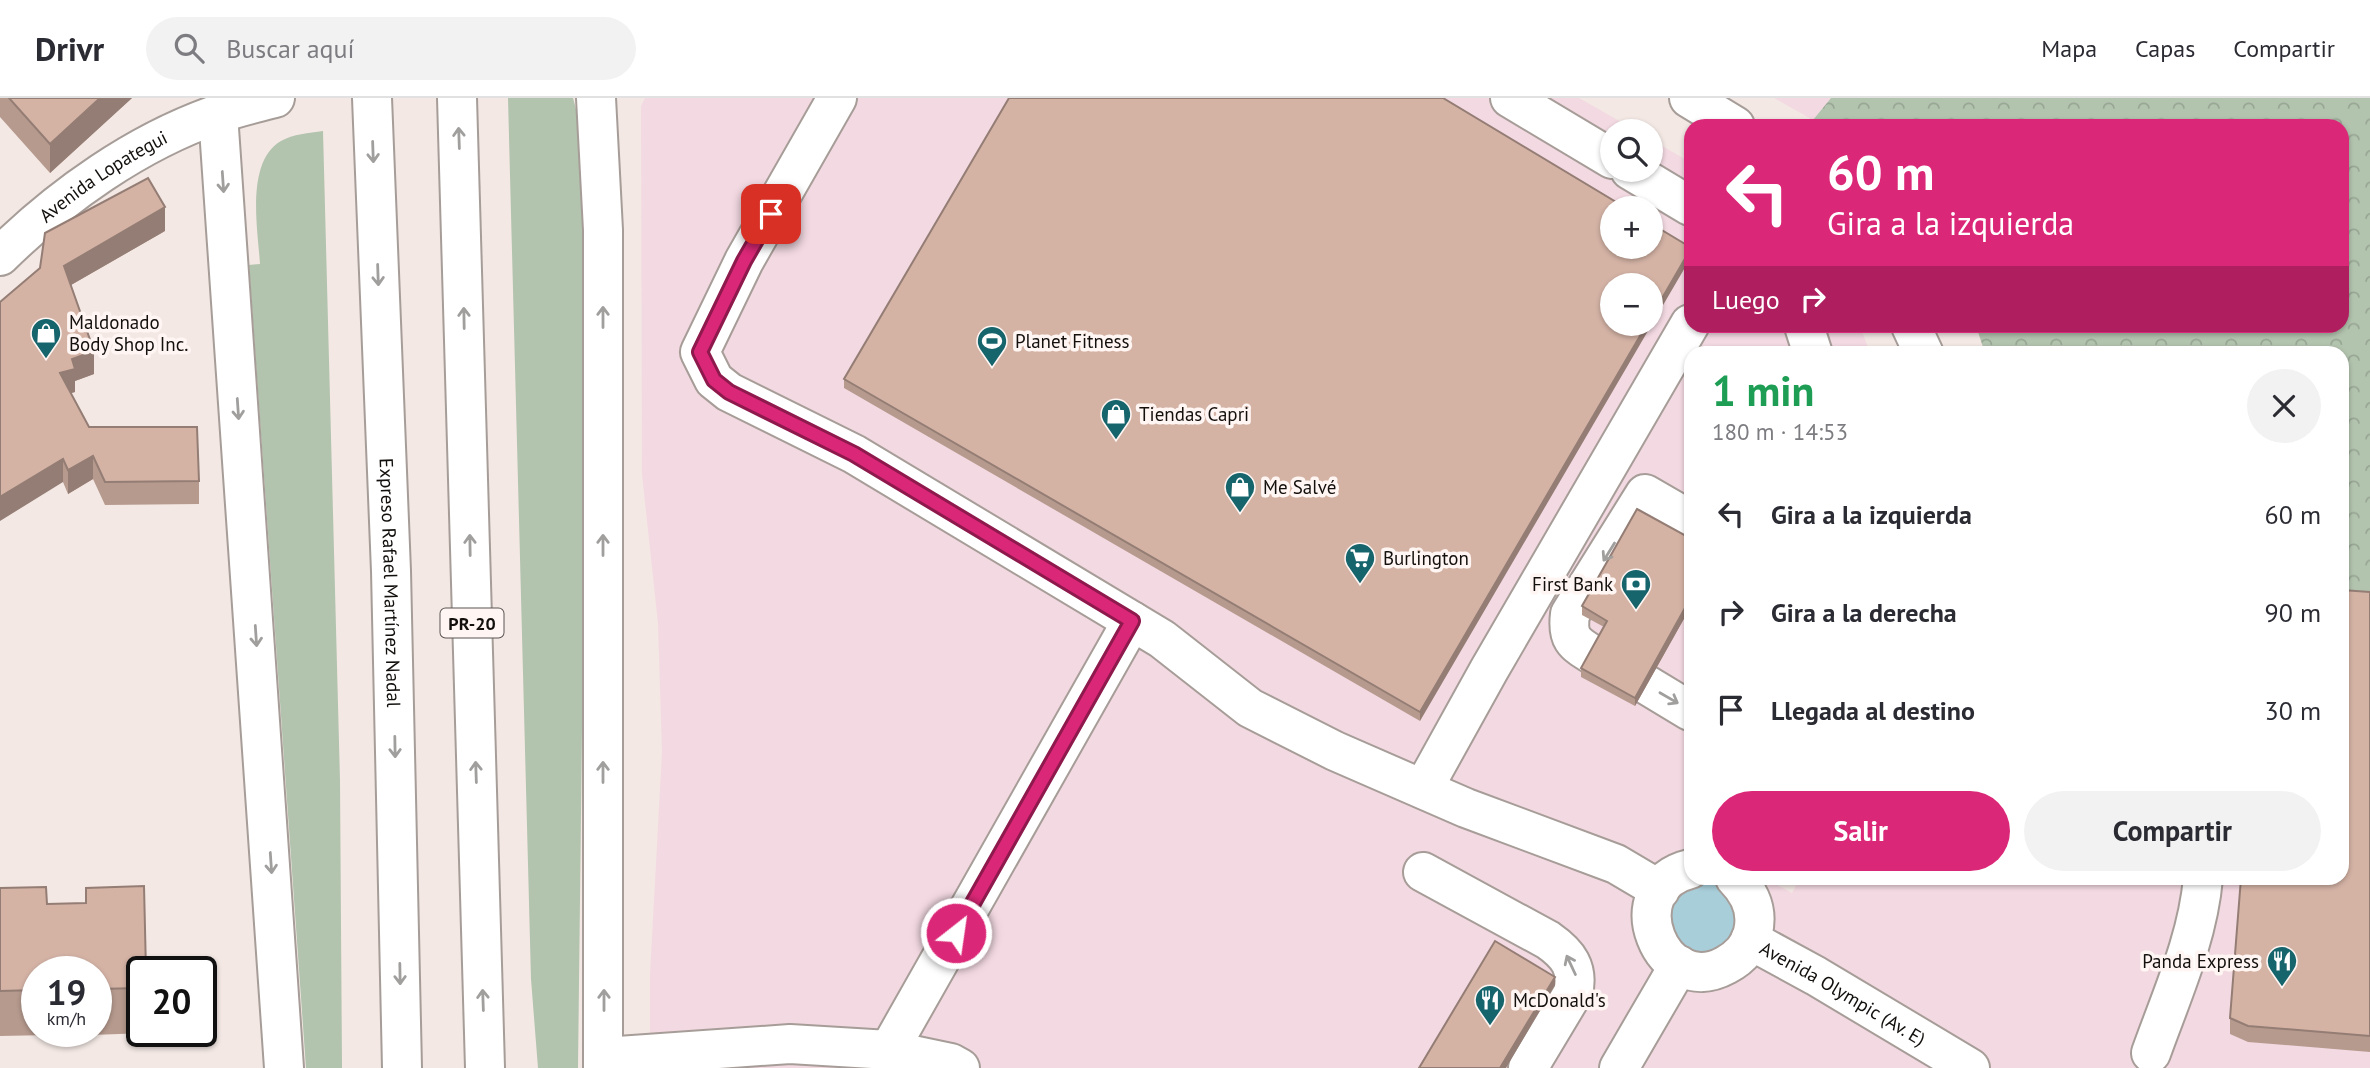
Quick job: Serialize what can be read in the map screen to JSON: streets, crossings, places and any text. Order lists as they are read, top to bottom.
{
  "streets": {
    "main road": [
      "Avenida Lopategui",
      "Expreso Rafael Martínez Nadal",
      "PR-20",
      "Avenida Olympic (Av. E)"
    ]
  },
  "places": {
    "shop": ["Maldonado Body Shop Inc.", "Tiendas Capri", "Me Salvé"],
    "sports": ["Planet Fitness"],
    "supermarket": ["Burlington"],
    "bank": ["First Bank"],
    "restaurant": ["Panda Express", "McDonald's"]
  },
  "page": {
    "header": "Drivr",
    "search": "Buscar aquí",
    "nav": ["Mapa", "Capas", "Compartir"],
    "map_buttons": ["+", "−"],
    "turn": ["60 m", "Gira a la izquierda"],
    "then": "Luego",
    "heading": ["1 min", "180 m · 14:53"],
    "list": [
      {
        "name": "Gira a la izquierda",
        "value": "60 m"
      },
      {
        "name": "Gira a la derecha",
        "value": "90 m"
      },
      {
        "name": "Llegada al destino",
        "value": "30 m"
      }
    ],
    "buttons": ["Salir", "Compartir"],
    "speed": "19 km/h",
    "limit": "20"
  }
}
